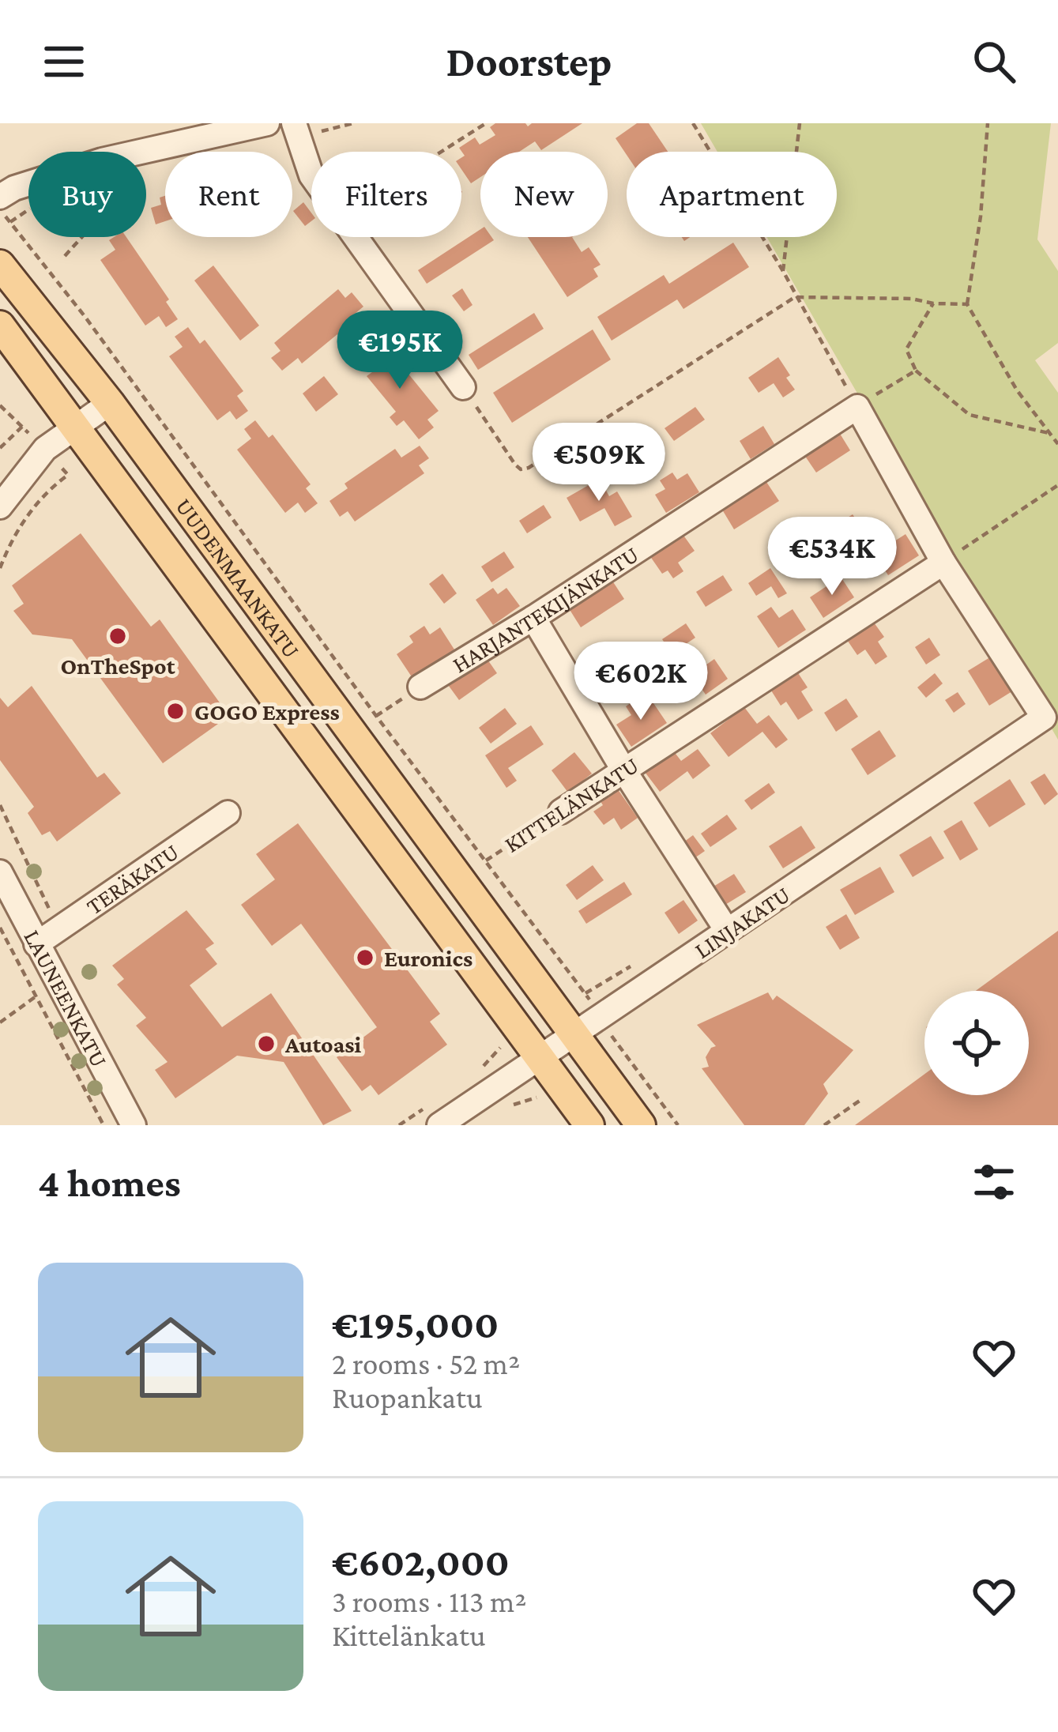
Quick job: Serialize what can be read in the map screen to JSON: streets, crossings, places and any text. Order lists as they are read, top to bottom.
{
  "streets": {
    "main road": ["UUDENMAANKATU"],
    "street": [
      "HARJANTEKIJÄNKATU",
      "KITTELÄNKATU",
      "TERÄKATU",
      "LINJAKATU",
      "LAUNEENKATU"
    ]
  },
  "crossings": [
    ["UUDENMAANKATU", "LINJAKATU"],
    ["KITTELÄNKATU", "LINJAKATU"],
    ["TERÄKATU", "LAUNEENKATU"]
  ],
  "places": [
    "OnTheSpot",
    "GOGO Express",
    "Euronics",
    "Autoasi"
  ],
  "page": {
    "header": "Doorstep",
    "chip": [
      "Buy",
      "Rent",
      "Filters",
      "New",
      "Apartment"
    ],
    "price": [
      "€195K",
      "€509K",
      "€534K",
      "€602K"
    ],
    "heading": "4 homes",
    "list": [
      {
        "name": "€195,000",
        "note": "2 rooms · 52 m² · Ruopankatu"
      },
      {
        "name": "€602,000",
        "note": "3 rooms · 113 m² · Kittelänkatu"
      }
    ]
  }
}
